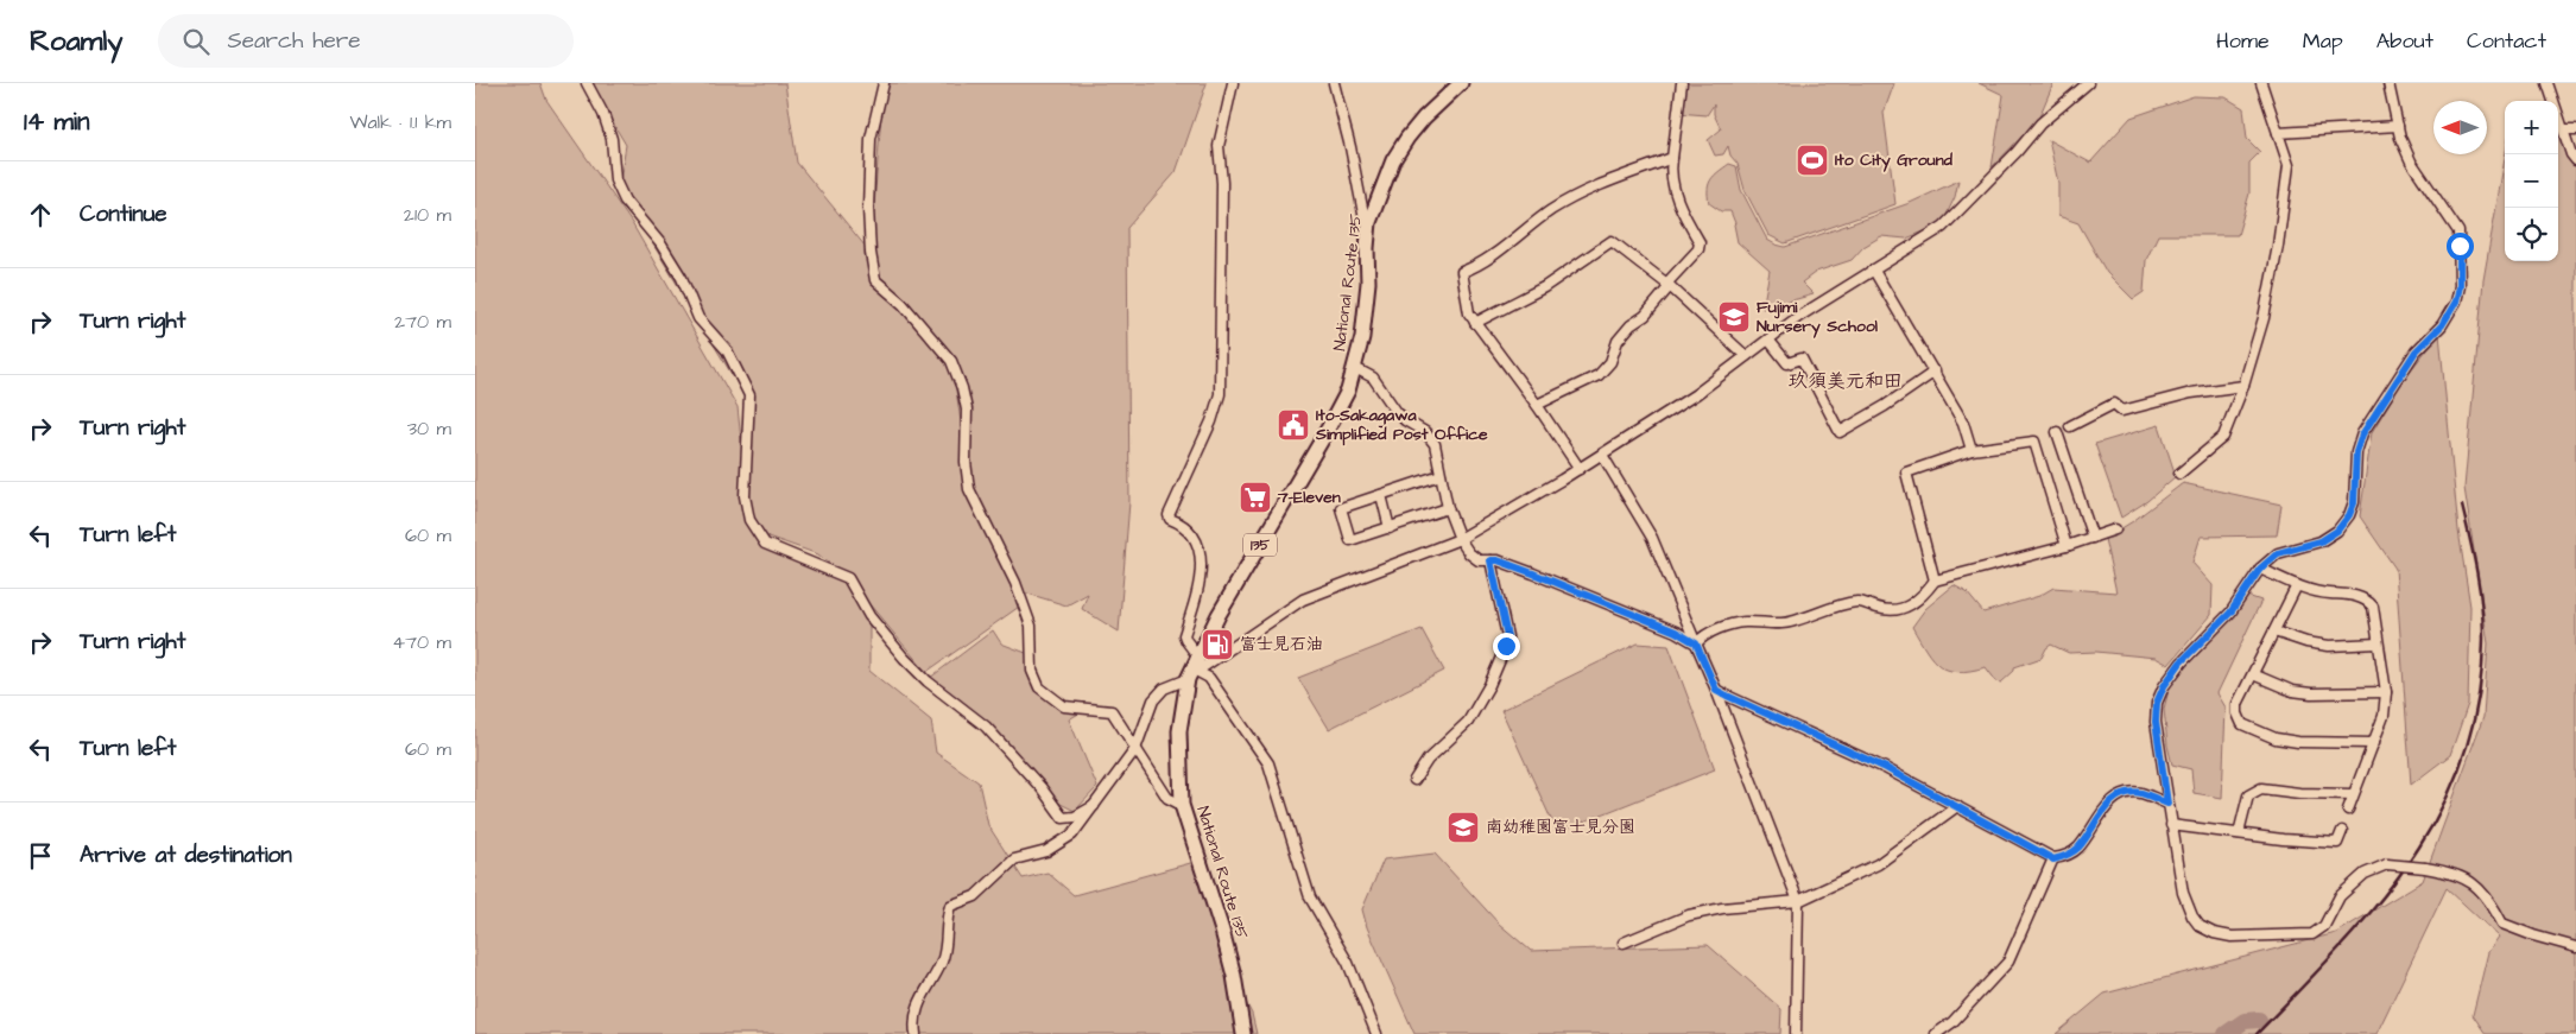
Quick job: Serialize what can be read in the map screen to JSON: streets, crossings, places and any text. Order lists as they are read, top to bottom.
{
  "streets": {
    "highway": ["National Route 135", "135"]
  },
  "districts": ["玖須美元和田"],
  "places": {
    "sports": ["Ito City Ground"],
    "school or university": ["Fujimi Nursery School", "南幼稚園富士見分園"],
    "public building": ["Ito-Sakagawa Simplified Post Office"],
    "supermarket": ["7-Eleven"],
    "fuel station": ["富士見石油"]
  },
  "north": "left",
  "page": {
    "header": "Roamly",
    "search": "Search here",
    "nav": [
      "Home",
      "Map",
      "About",
      "Contact"
    ],
    "heading": ["14 min", "Walk · 1.1 km"],
    "map_buttons": ["+", "−"],
    "list": [
      ["Continue", "210 m"],
      ["Turn right", "270 m"],
      ["Turn right", "30 m"],
      ["Turn left", "60 m"],
      ["Turn right", "470 m"],
      ["Turn left", "60 m"],
      "Arrive at destination"
    ]
  }
}
